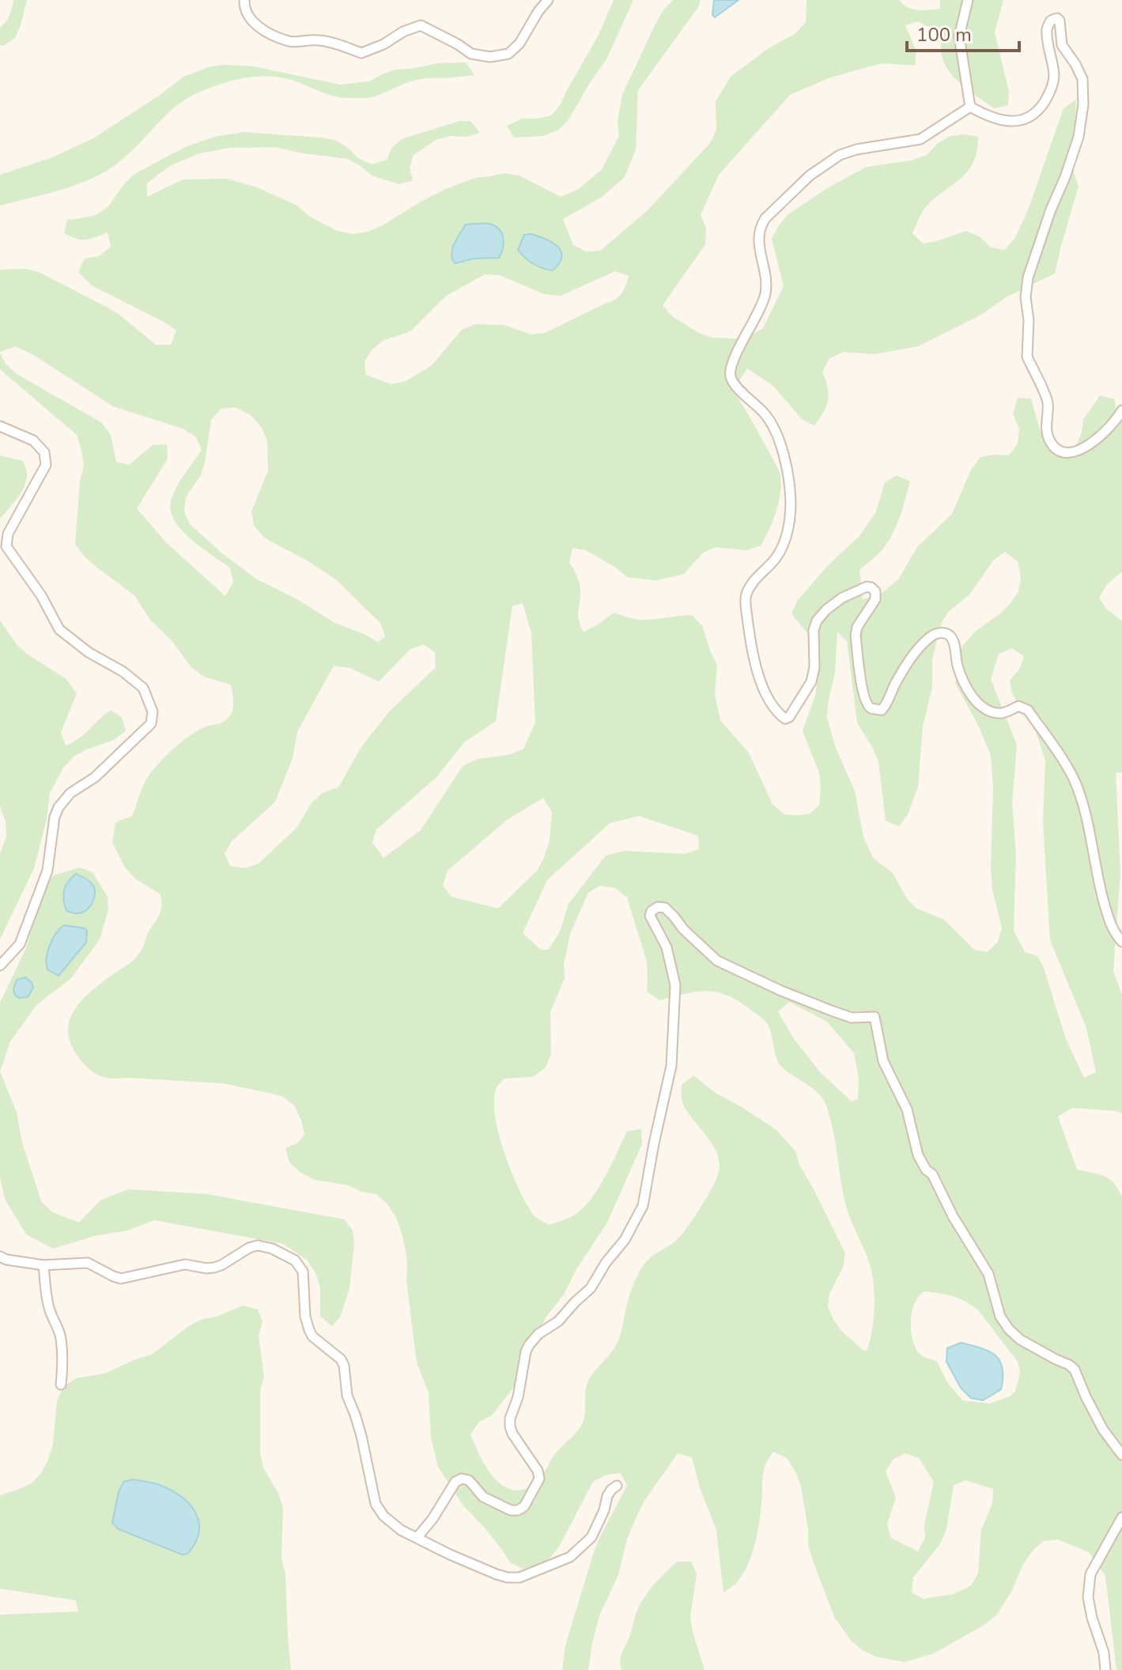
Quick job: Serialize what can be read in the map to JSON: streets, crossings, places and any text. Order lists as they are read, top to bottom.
{
  "scale_bar": "100 m"
}
